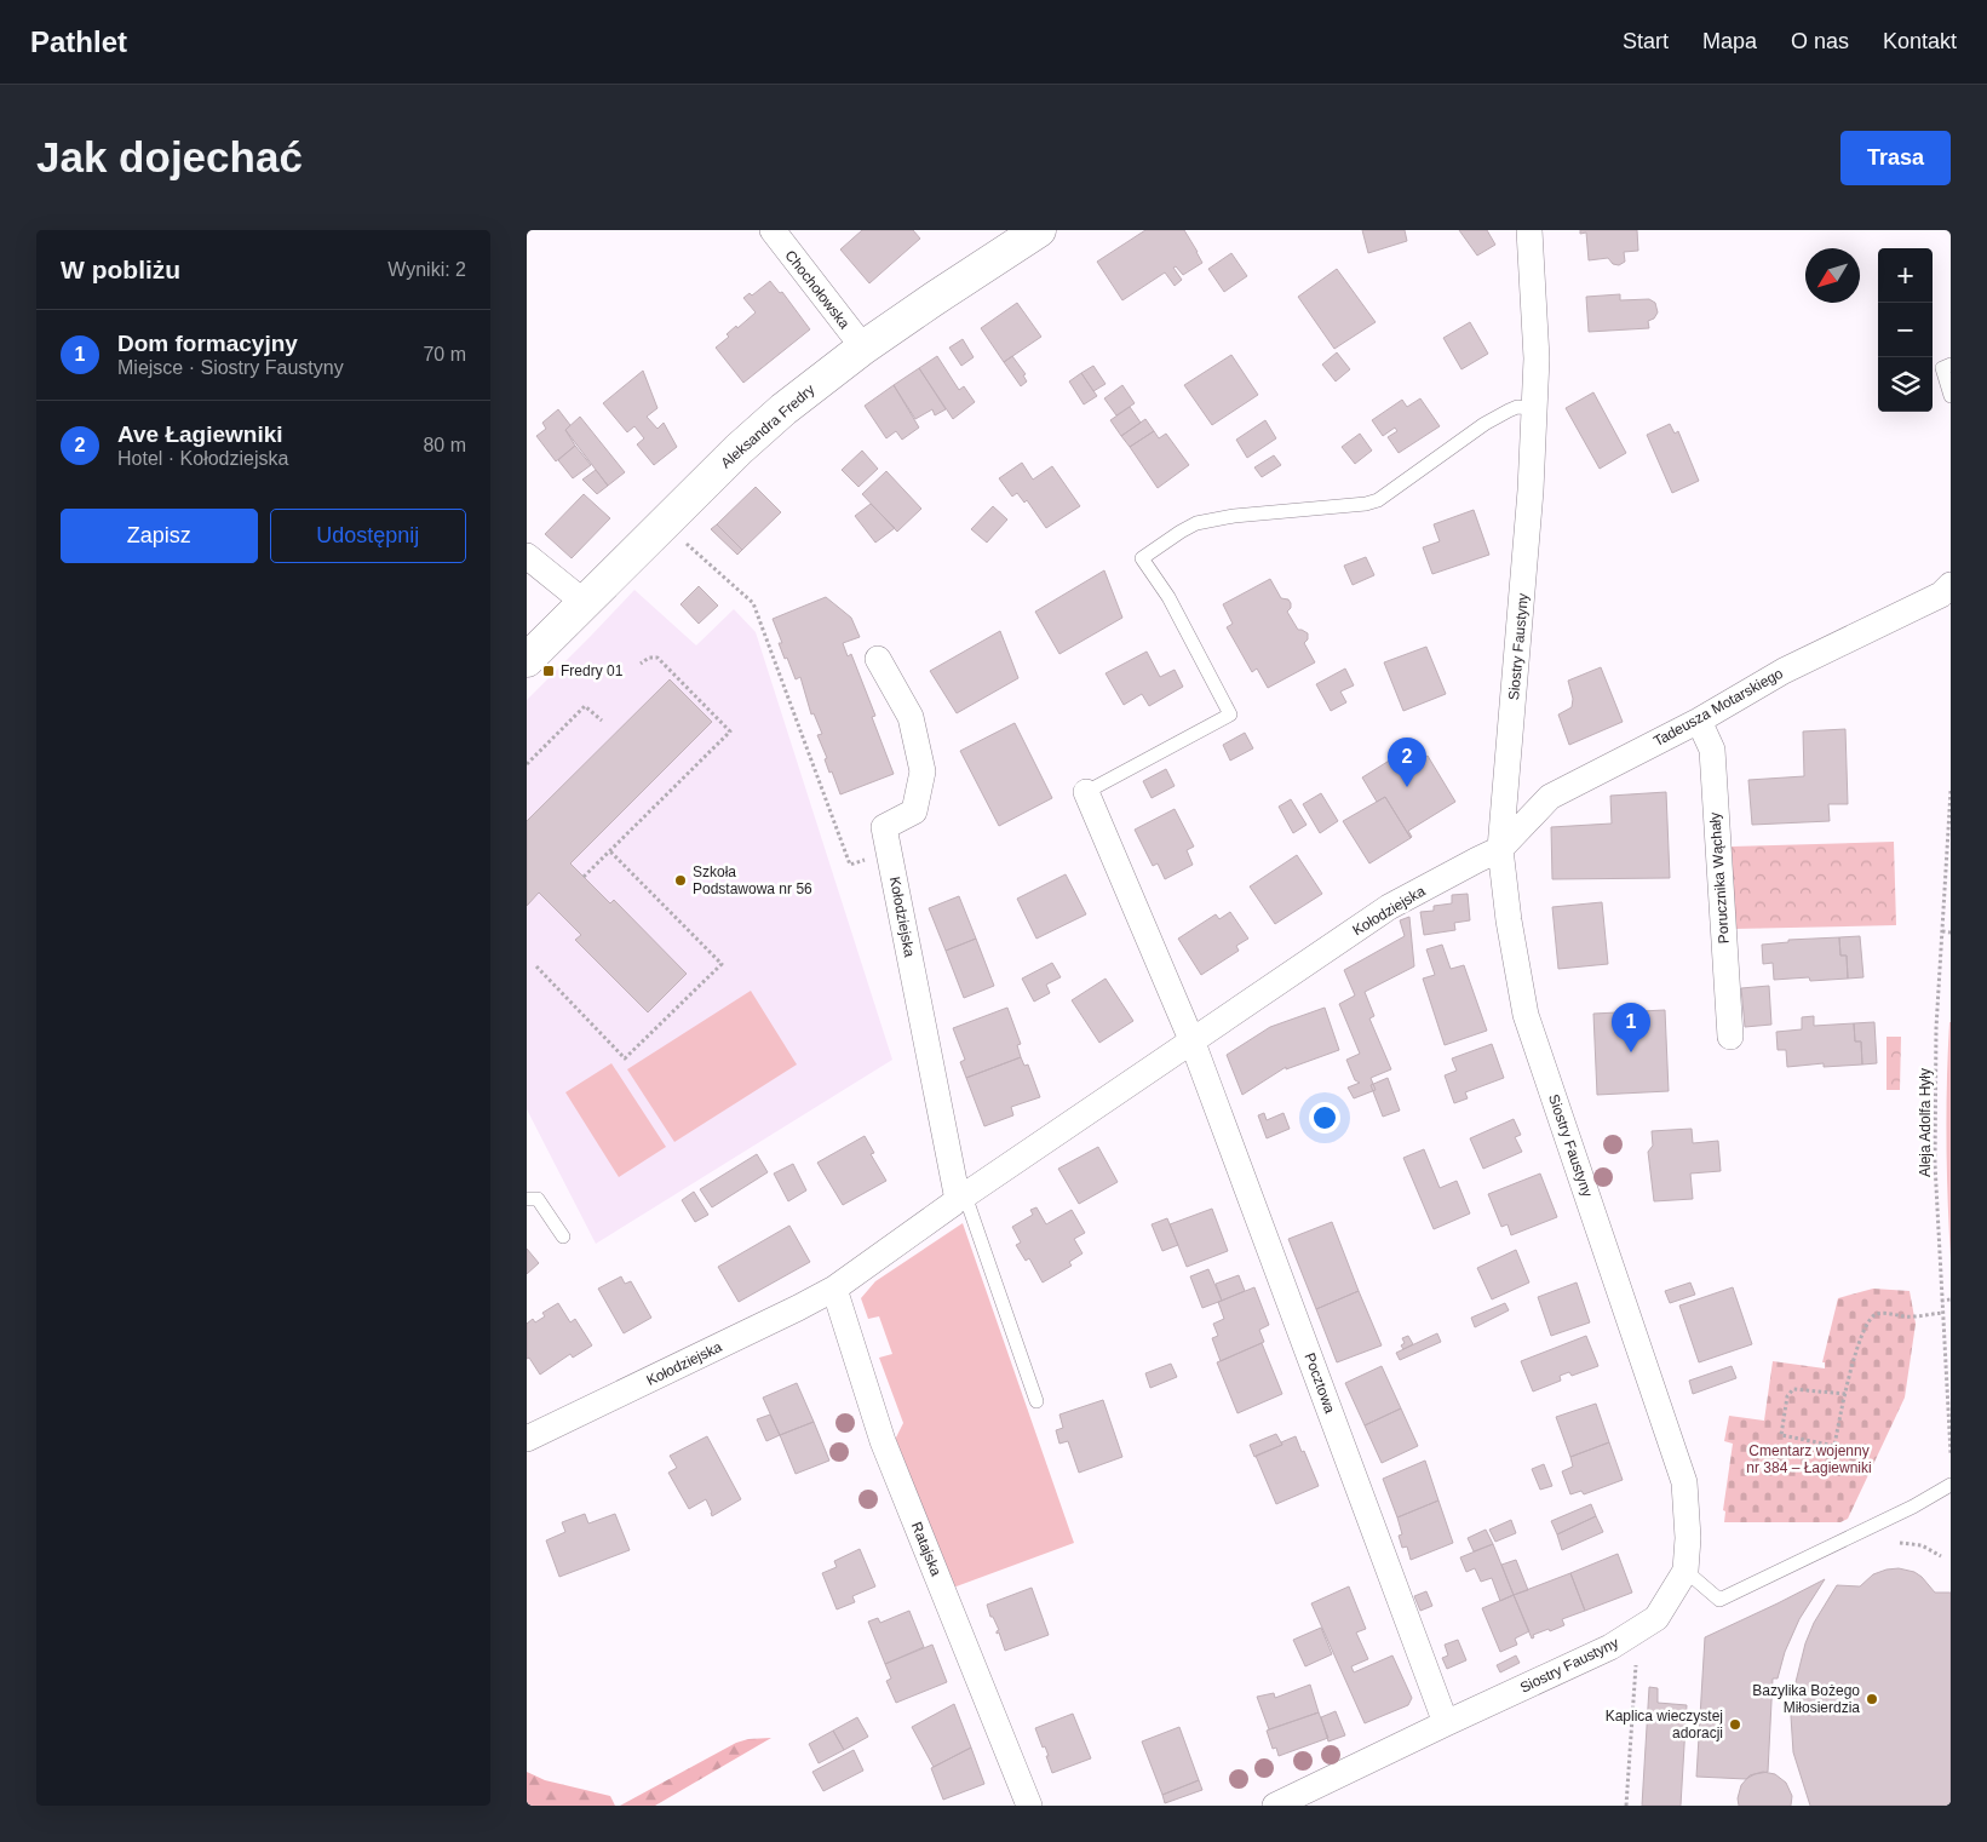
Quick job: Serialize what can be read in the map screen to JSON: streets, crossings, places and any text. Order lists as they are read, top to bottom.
{
  "streets": {
    "street": [
      "Chochołowska",
      "Aleksandra Fredry",
      "Siostry Faustyny",
      "Tadeusza Motarskiego",
      "Porucznika Wąchały",
      "Kołodziejska",
      "Pocztowa",
      "Ratajska"
    ],
    "path": ["Aleja Adolfa Hyły"]
  },
  "crossings": [
    ["Chochołowska", "Aleksandra Fredry"],
    ["Siostry Faustyny", "Tadeusza Motarskiego"],
    ["Siostry Faustyny", "Kołodziejska"],
    ["Siostry Faustyny", "Pocztowa"],
    ["Tadeusza Motarskiego", "Porucznika Wąchały"],
    ["Tadeusza Motarskiego", "Kołodziejska"],
    ["Kołodziejska", "Pocztowa"],
    ["Kołodziejska", "Ratajska"]
  ],
  "parks": ["Cmentarz wojenny nr 384 – Łagiewniki"],
  "places": {
    "transit": ["Fredry 01"],
    "other": ["Szkoła Podstawowa nr 56", "Bazylika Bożego Miłosierdzia", "Kaplica wieczystej adoracji"]
  },
  "north": "bottom left",
  "page": {
    "header": "Pathlet",
    "nav": [
      "Start",
      "Mapa",
      "O nas",
      "Kontakt"
    ],
    "buttons": [
      "Trasa",
      ["Zapisz", "Udostępnij"]
    ],
    "title": "Jak dojechać",
    "heading": ["W pobliżu", "Wyniki: 2"],
    "map_buttons": ["+", "−"],
    "list": [
      {
        "mark": "1",
        "name": "Dom formacyjny",
        "note": "Miejsce · Siostry Faustyny",
        "value": "70 m"
      },
      {
        "mark": "2",
        "name": "Ave Łagiewniki",
        "note": "Hotel · Kołodziejska",
        "value": "80 m"
      }
    ],
    "pins": ["2", "1"]
  }
}
